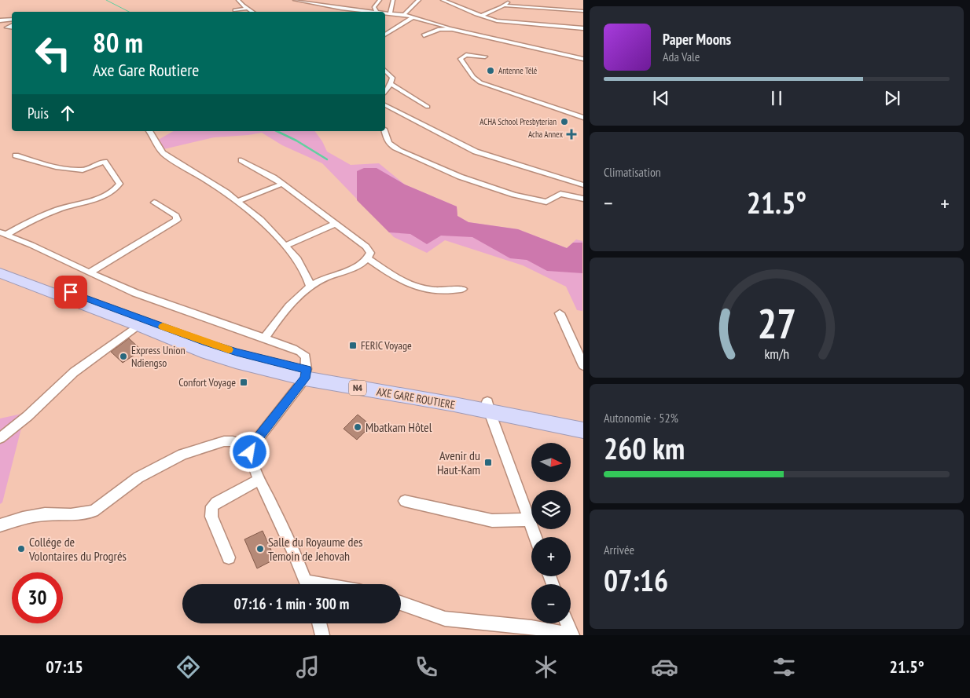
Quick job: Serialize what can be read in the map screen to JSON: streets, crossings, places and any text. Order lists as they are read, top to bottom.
{
  "streets": {
    "highway": ["N4", "AXE GARE ROUTIERE"]
  },
  "crossings": [
    ["N4", "AXE GARE ROUTIERE"]
  ],
  "places": {
    "other": [
      "Antenne Télé",
      "ACHA School Presbyterian",
      "Express Union Ndiengso",
      "Mbatkam Hôtel",
      "Collége de Volontaires du Progrés",
      "Salle du Royaume des Temoin de Jehovah"
    ],
    "health": ["Acha Annex"],
    "transit": ["FERIC Voyage", "Confort Voyage", "Avenir du Haut-Kam"]
  },
  "north": "right",
  "page": {
    "turn": ["80 m", "Axe Gare Routiere"],
    "song": ["Paper Moons", "Ada Vale"],
    "then": "Puis",
    "tile": [
      "Climatisation",
      ["Autonomie · 52%", "260 km"],
      ["Arrivée", "07:16"]
    ],
    "heat": ["−", "21.5°", "+"],
    "map_buttons": ["+", "−"],
    "limit": "30",
    "trip": "07:16 · 1 min · 300 m",
    "tabs": ["07:15", "21.5°"],
    "gauge": ["27", "km/h"]
  }
}
